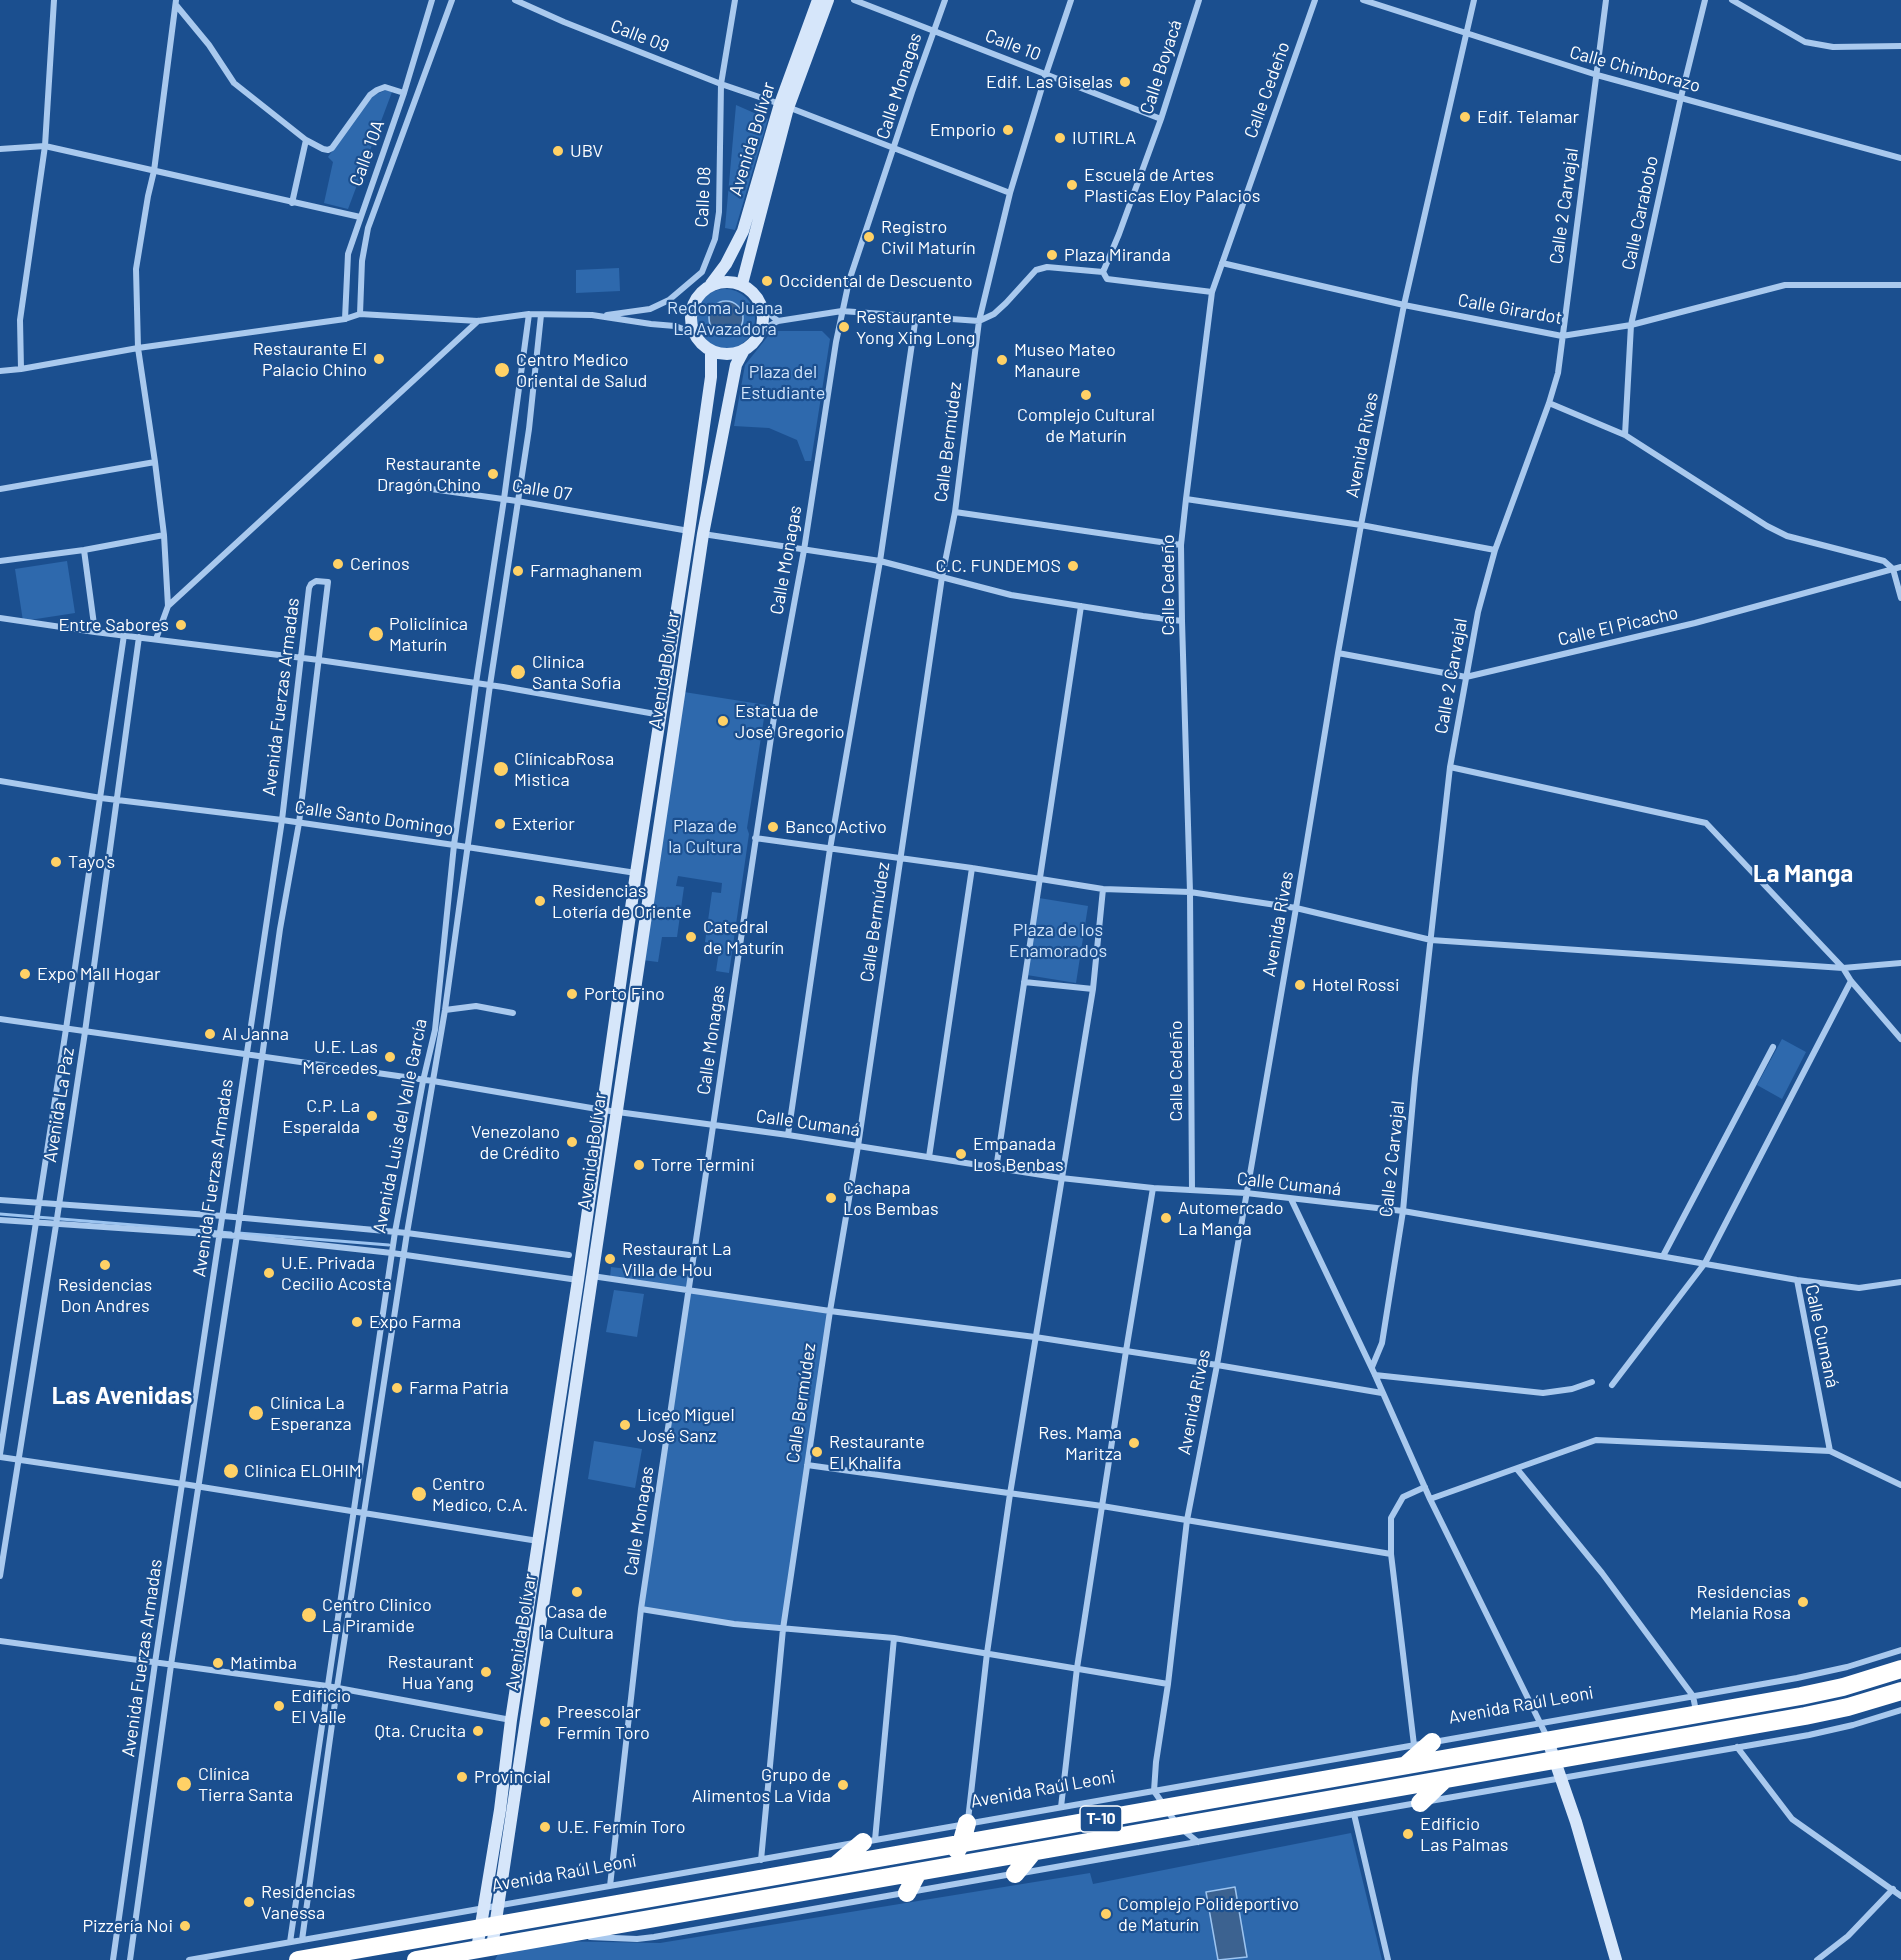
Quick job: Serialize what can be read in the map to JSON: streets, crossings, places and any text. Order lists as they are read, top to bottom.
{
  "streets": {
    "highway": ["T-10"],
    "street": [
      "Calle 09",
      "Calle 10",
      "Calle Boyacá",
      "Calle Chimborazo",
      "Calle Monagas",
      "Calle Cedeño",
      "Avenida Bolívar",
      "Calle 10A",
      "Calle 08",
      "Calle 2 Carvajal",
      "Calle Carabobo",
      "Calle Girardot",
      "Calle Bermúdez",
      "Avenida Rivas",
      "Calle 07",
      "Calle El Picacho",
      "Avenida Fuerzas Armadas",
      "Calle Santo Domingo",
      "Avenida La Paz",
      "Calle Cumaná",
      "Avenida Luis del Valle García",
      "Avenida Raúl Leoni"
    ]
  },
  "crossings": [
    ["Calle 09", "Calle Monagas"],
    ["Calle 09", "Avenida Bolívar"],
    ["Calle 09", "Calle 08"],
    ["Calle 09", "Calle Bermúdez"],
    ["Calle 10", "Calle Boyacá"],
    ["Calle 10", "Calle Monagas"],
    ["Calle 10", "Calle Bermúdez"],
    ["Calle Chimborazo", "Calle 2 Carvajal"],
    ["Calle Chimborazo", "Calle Carabobo"],
    ["Calle Chimborazo", "Avenida Rivas"],
    ["Calle Monagas", "Calle Cumaná"],
    ["Calle Monagas", "Avenida Raúl Leoni"],
    ["Calle Cedeño", "Calle Girardot"],
    ["Calle Cedeño", "Calle Cumaná"],
    ["Avenida Bolívar", "Calle 07"],
    ["Avenida Bolívar", "Calle Santo Domingo"],
    ["Avenida Bolívar", "Calle Cumaná"],
    ["Avenida Bolívar", "Avenida Raúl Leoni"],
    ["Avenida Bolívar", "T-10"],
    ["Calle 2 Carvajal", "Calle Girardot"],
    ["Calle 2 Carvajal", "Calle El Picacho"],
    ["Calle 2 Carvajal", "Calle Cumaná"],
    ["Calle Carabobo", "Calle Girardot"],
    ["Calle Girardot", "Avenida Rivas"],
    ["Calle Bermúdez", "Calle Cumaná"],
    ["Calle Bermúdez", "Avenida Raúl Leoni"],
    ["Avenida Rivas", "Calle El Picacho"],
    ["Avenida Rivas", "Calle Cumaná"],
    ["Avenida Rivas", "Avenida Raúl Leoni"],
    ["Calle 07", "Avenida Luis del Valle García"],
    ["Avenida Fuerzas Armadas", "Calle Santo Domingo"],
    ["Avenida Fuerzas Armadas", "Calle Cumaná"],
    ["Calle Santo Domingo", "Avenida La Paz"],
    ["Calle Santo Domingo", "Avenida Luis del Valle García"],
    ["Avenida La Paz", "Calle Cumaná"],
    ["Calle Cumaná", "Avenida Luis del Valle García"],
    ["Avenida Luis del Valle García", "Avenida Raúl Leoni"]
  ],
  "districts": ["La Manga", "Las Avenidas"],
  "parks": [
    "Redoma Juana La Avazadora",
    "Plaza del Estudiante",
    "Plaza de la Cultura",
    "Plaza de los Enamorados"
  ],
  "places": [
    "Edif. Las Giselas",
    "Edif. Telamar",
    "Emporio",
    "IUTIRLA",
    "UBV",
    "Escuela de Artes Plasticas Eloy Palacios",
    "Registro Civil Maturín",
    "Plaza Miranda",
    "Occidental de Descuento",
    "Restaurante Yong Xing Long",
    "Restaurante El Palacio Chino",
    "Museo Mateo Manaure",
    "Centro Medico Oriental de Salud",
    "Complejo Cultural de Maturín",
    "Restaurante Dragón Chino",
    "Cerinos",
    "C.C. FUNDEMOS",
    "Farmaghanem",
    "Entre Sabores",
    "Policlínica Maturín",
    "Clinica Santa Sofia",
    "Estatua de José Gregorio",
    "ClínicabRosa Mistica",
    "Exterior",
    "Banco Activo",
    "Tayo's",
    "Residencias Lotería de Oriente",
    "Catedral de Maturín",
    "Expo Mall Hogar",
    "Hotel Rossi",
    "Porto Fino",
    "Al Janna",
    "U.E. Las Mercedes",
    "C.P. La Esperalda",
    "Venezolano de Crédito",
    "Empanada Los Benbas",
    "Torre Termini",
    "Cachapa Los Bembas",
    "Automercado La Manga",
    "Restaurant La Villa de Hou",
    "Residencias Don Andres",
    "U.E. Privada Cecilio Acosta",
    "Expo Farma",
    "Farma Patria",
    "Clínica La Esperanza",
    "Liceo Miguel José Sanz",
    "Res. Mama Maritza",
    "Restaurante El Khalifa",
    "Clinica ELOHIM",
    "Centro Medico, C.A.",
    "Casa de la Cultura",
    "Residencias Melania Rosa",
    "Centro Clinico La Piramide",
    "Matimba",
    "Restaurant Hua Yang",
    "Edificio El Valle",
    "Preescolar Fermín Toro",
    "Qta. Crucita",
    "Provincial",
    "Clínica Tierra Santa",
    "Grupo de Alimentos La Vida",
    "U.E. Fermín Toro",
    "Edificio Las Palmas",
    "Residencias Vanessa",
    "Complejo Polideportivo de Maturín",
    "Pizzería Noi"
  ]
}
